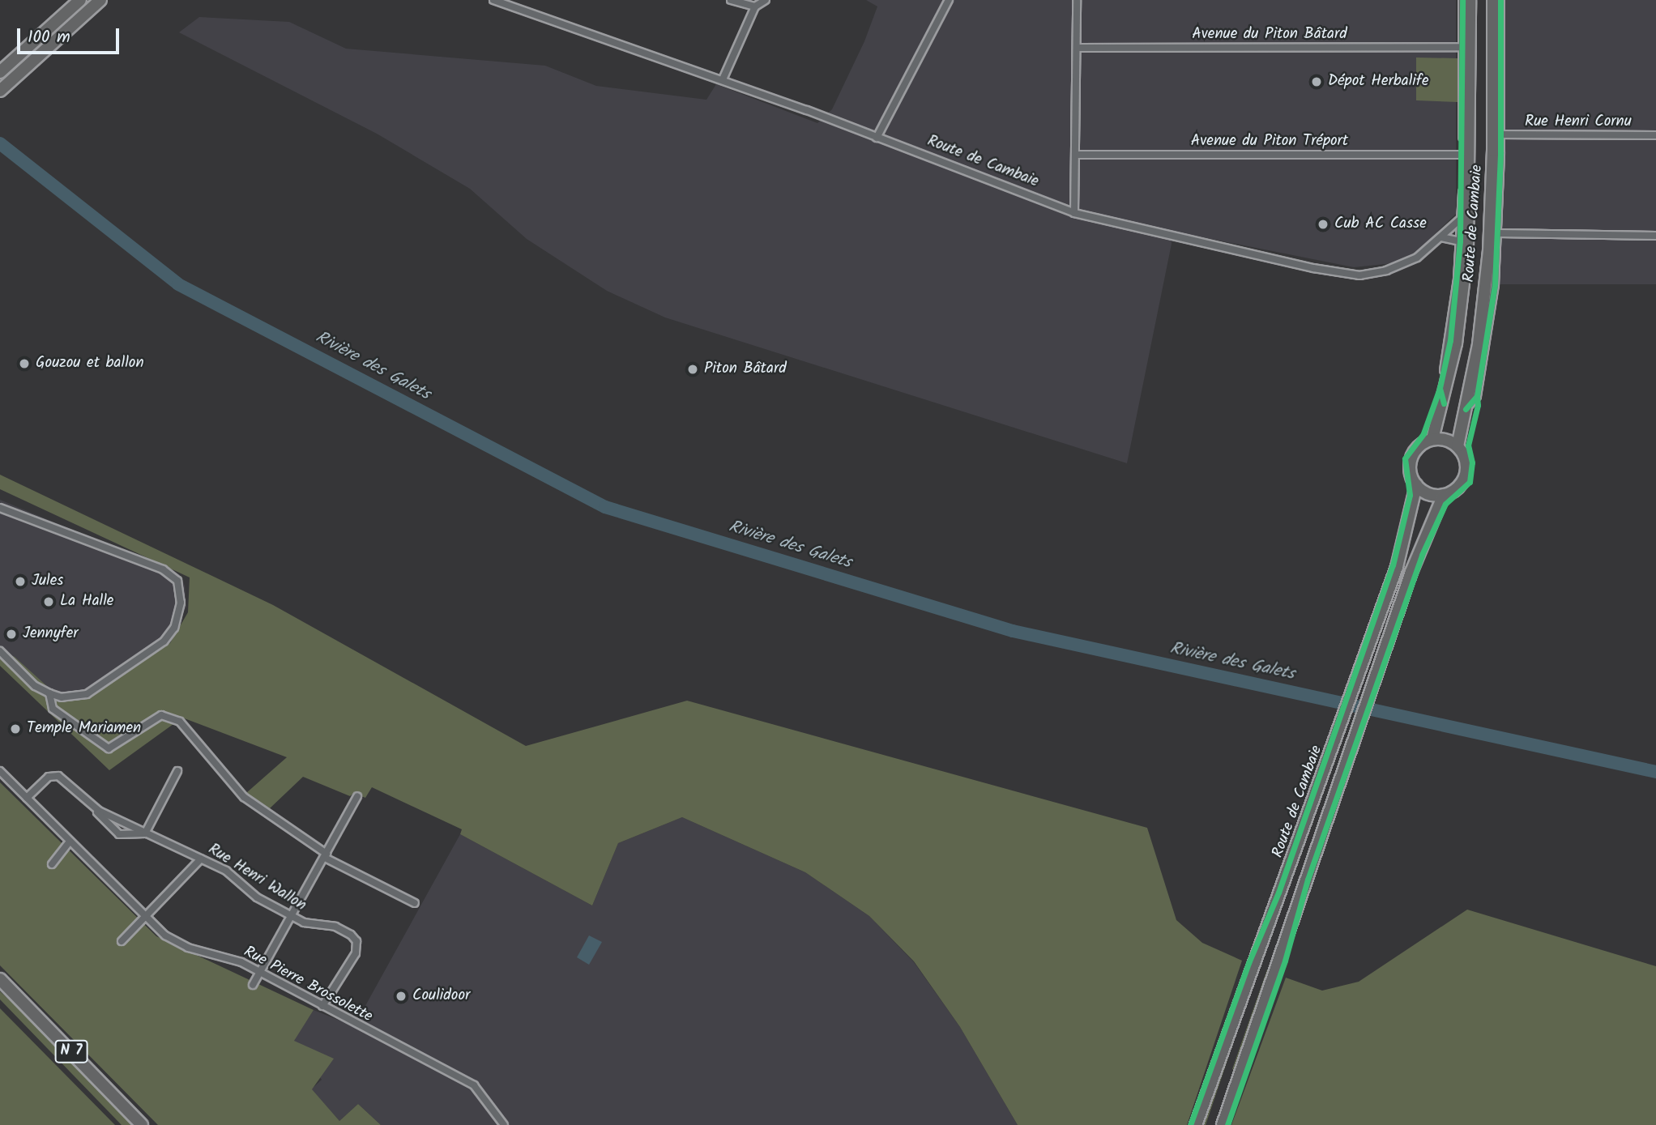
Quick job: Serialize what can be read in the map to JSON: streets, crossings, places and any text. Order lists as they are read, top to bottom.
{
  "streets": {
    "main road": ["Route de Cambaie", "N 7"],
    "street": [
      "Avenue du Piton Bâtard",
      "Rue Henri Cornu",
      "Avenue du Piton Tréport",
      "Rue Henri Wallon",
      "Rue Pierre Brossolette"
    ]
  },
  "crossings": [
    ["Rue Henri Wallon", "Rue Pierre Brossolette"]
  ],
  "water": ["Rivière des Galets"],
  "places": [
    "Dépot Herbalife",
    "Cub AC Casse",
    "Gouzou et ballon",
    "Piton Bâtard",
    "Jules",
    "La Halle",
    "Jennyfer",
    "Temple Mariamen",
    "Coulidoor"
  ],
  "scale_bar": "100 m"
}
